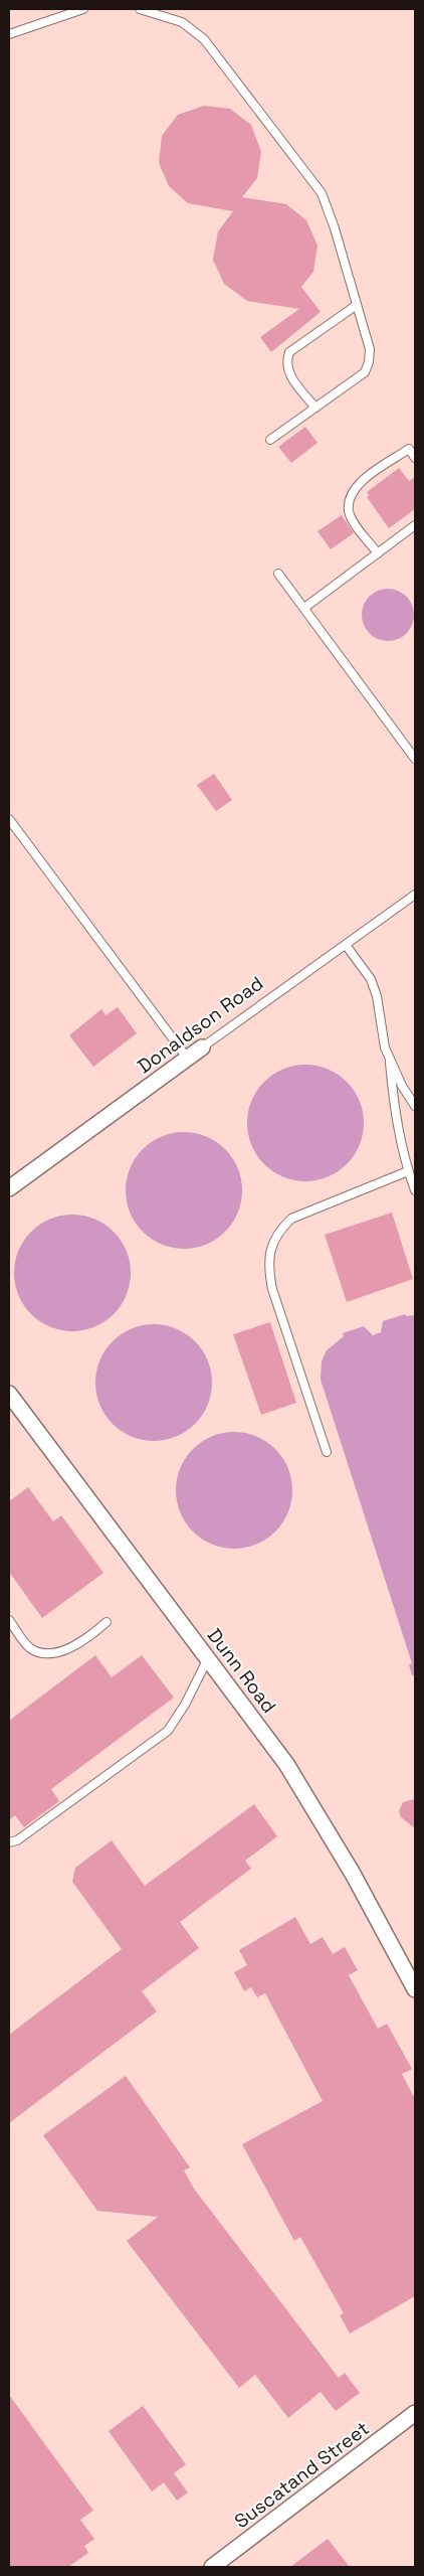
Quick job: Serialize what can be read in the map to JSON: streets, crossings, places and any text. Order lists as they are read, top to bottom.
{
  "streets": {
    "street": ["Donaldson Road", "Dunn Road", "Suscatand Street"]
  }
}
